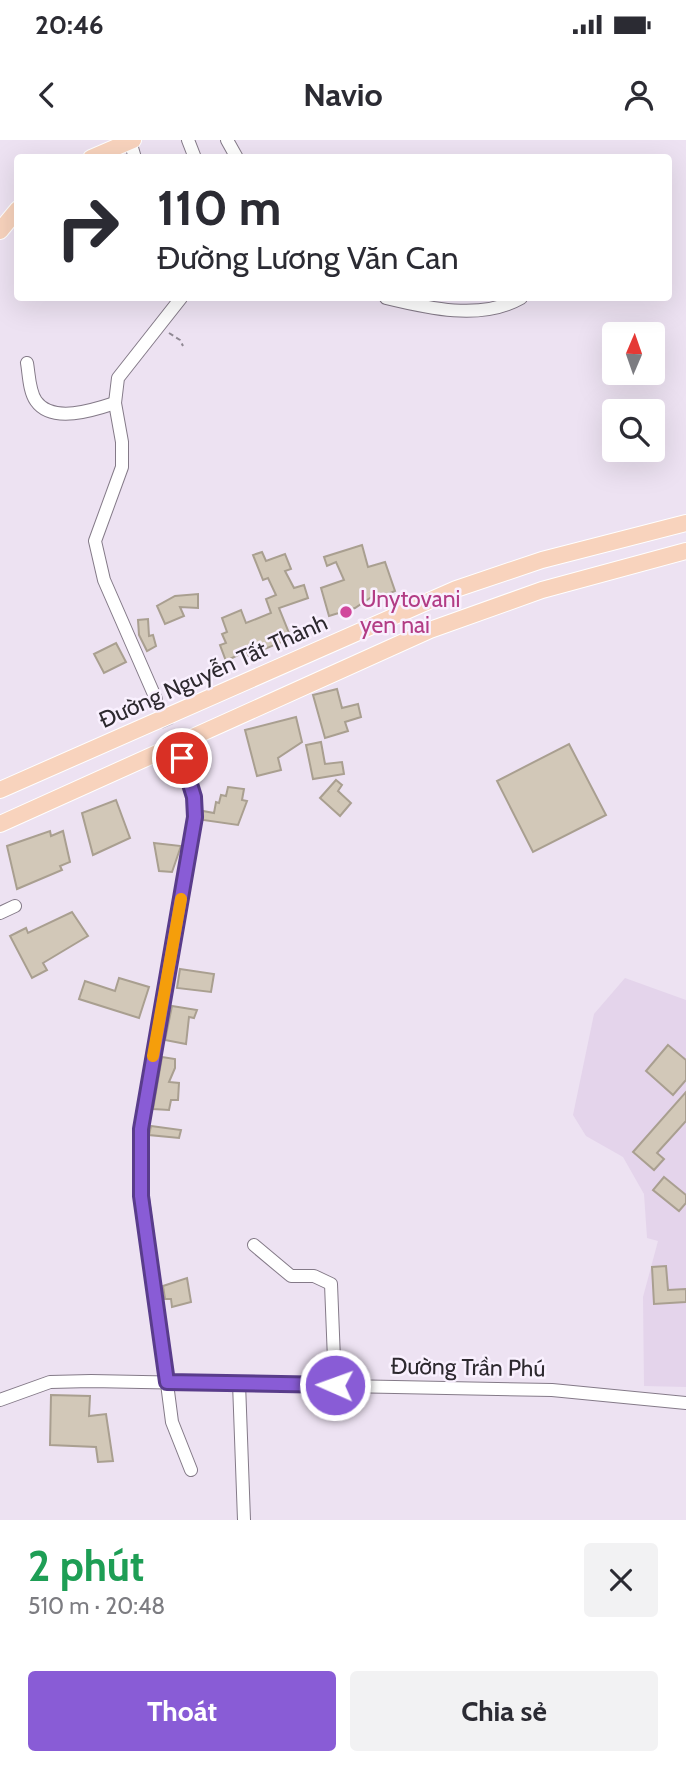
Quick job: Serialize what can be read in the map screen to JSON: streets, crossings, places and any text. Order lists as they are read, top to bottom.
{
  "streets": {
    "main road": ["Đường Nguyễn Tất Thành"],
    "street": ["Đường Trần Phú"]
  },
  "places": ["Unytovani yen nai"],
  "north": "top",
  "page": {
    "status": "20:46",
    "header": "Navio",
    "turn": ["110 m", "Đường Lương Văn Can"],
    "heading": ["2 phút", "510 m · 20:48"],
    "buttons": ["Thoát", "Chia sẻ"]
  }
}
